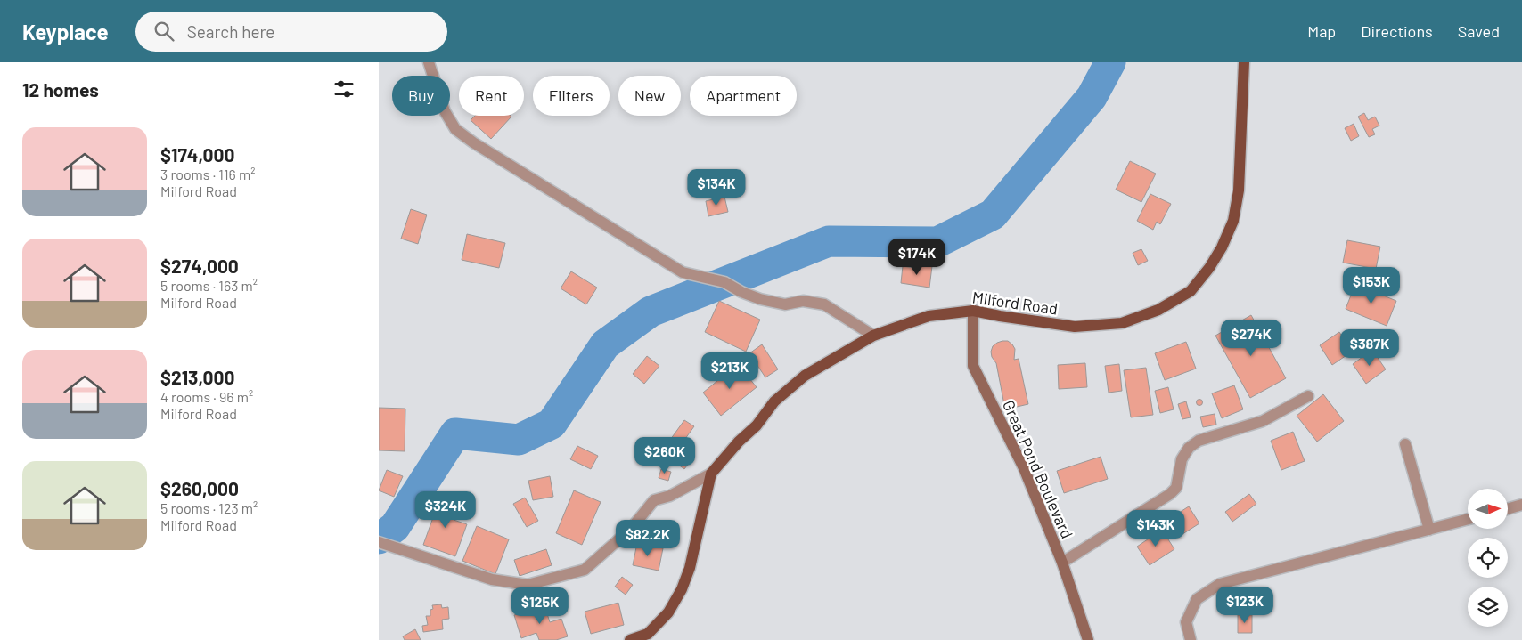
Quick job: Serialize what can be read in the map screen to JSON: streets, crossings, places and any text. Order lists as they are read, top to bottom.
{
  "streets": {
    "main road": ["Milford Road"],
    "street": ["Great Pond Boulevard"]
  },
  "crossings": [
    ["Milford Road", "Great Pond Boulevard"]
  ],
  "north": "right",
  "page": {
    "header": "Keyplace",
    "search": "Search here",
    "nav": ["Map", "Directions", "Saved"],
    "heading": "12 homes",
    "chip": [
      "Buy",
      "Rent",
      "Filters",
      "New",
      "Apartment"
    ],
    "list": [
      {
        "name": "$174,000",
        "note": "3 rooms · 116 m² · Milford Road"
      },
      {
        "name": "$274,000",
        "note": "5 rooms · 163 m² · Milford Road"
      },
      {
        "name": "$213,000",
        "note": "4 rooms · 96 m² · Milford Road"
      },
      {
        "name": "$260,000",
        "note": "5 rooms · 123 m² · Milford Road"
      }
    ],
    "price": [
      "$134K",
      "$174K",
      "$153K",
      "$274K",
      "$387K",
      "$213K",
      "$260K",
      "$324K",
      "$143K",
      "$82.2K",
      "$123K",
      "$125K"
    ]
  }
}
